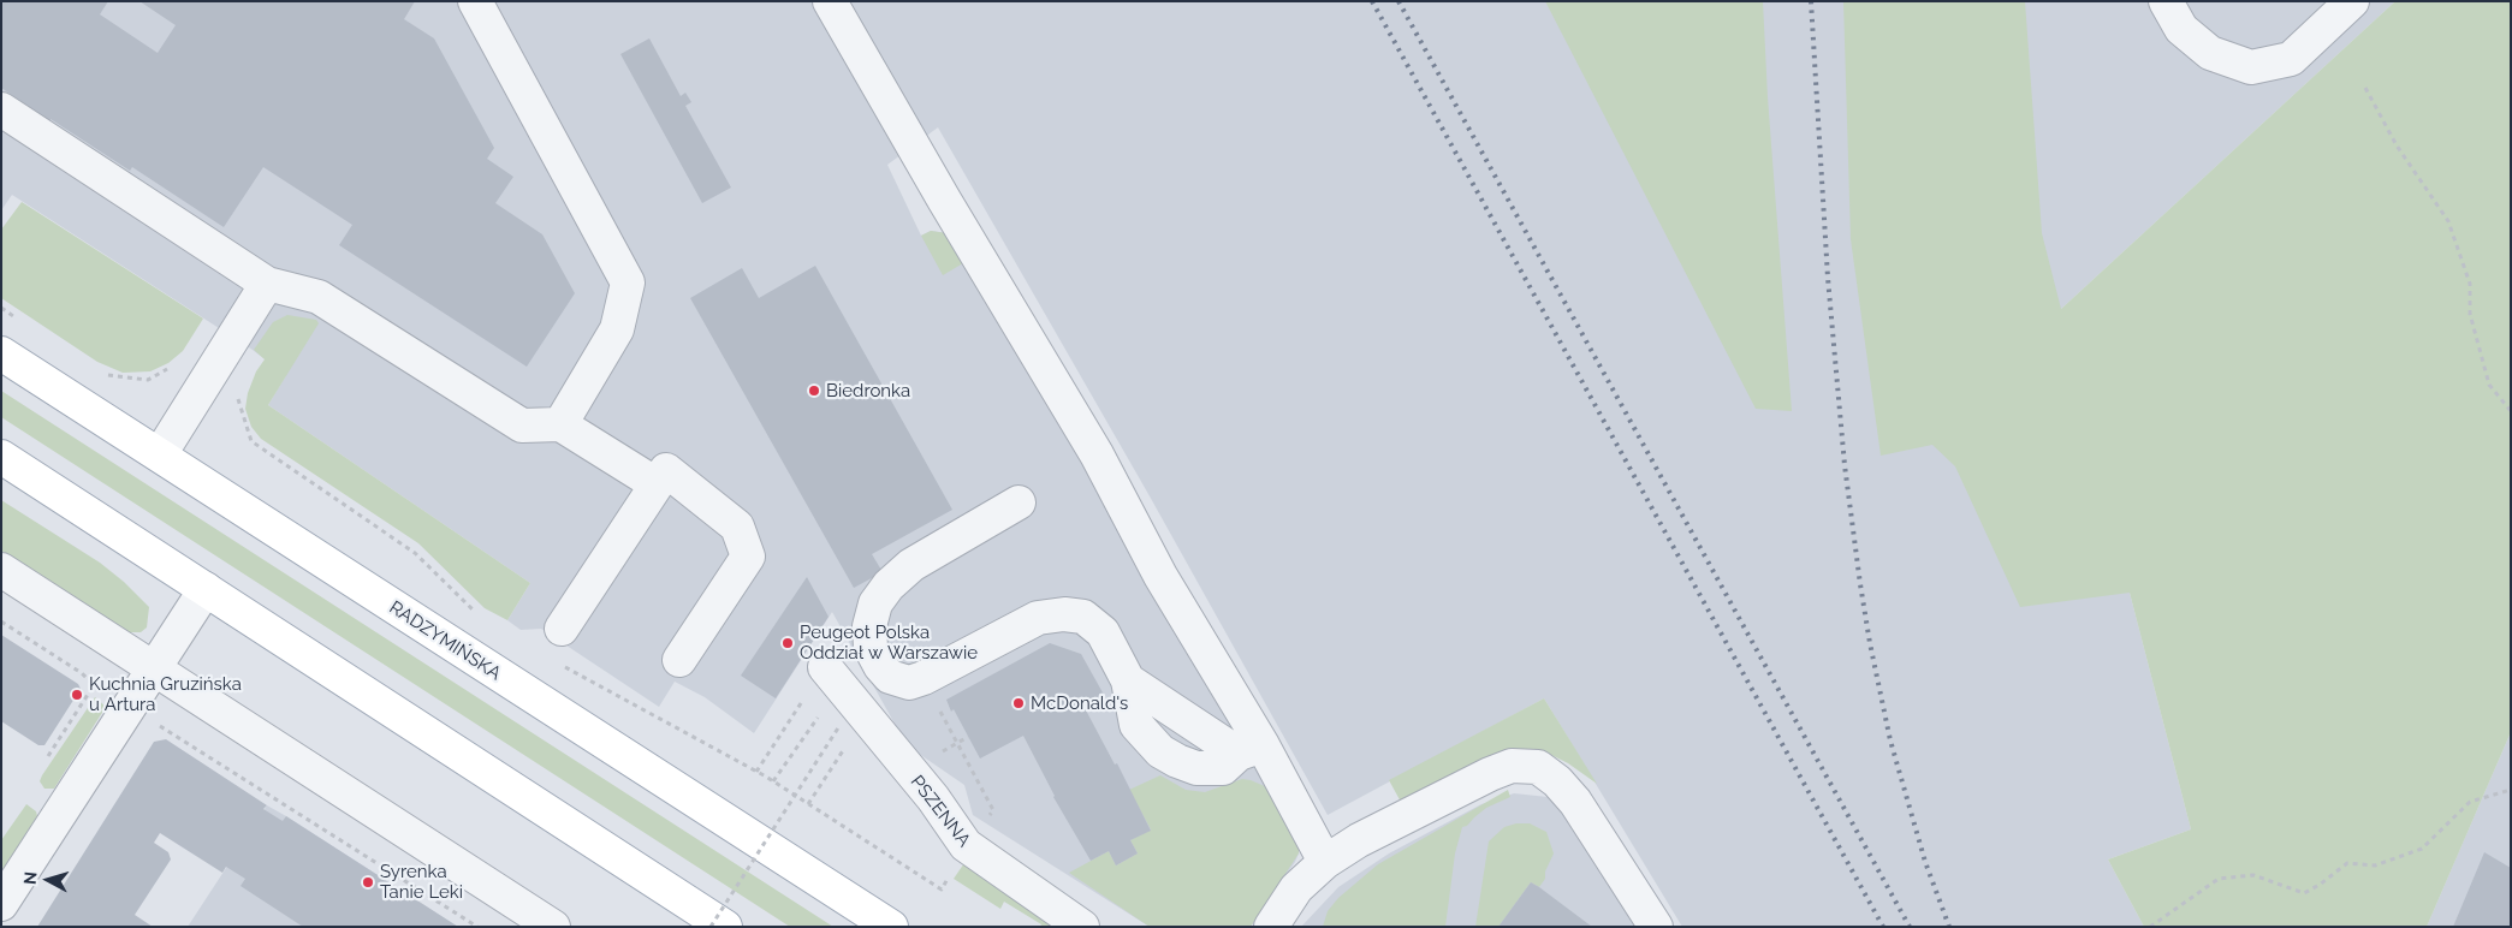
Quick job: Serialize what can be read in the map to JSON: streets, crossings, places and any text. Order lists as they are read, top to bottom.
{
  "streets": {
    "main road": ["RADZYMIŃSKA"],
    "street": ["PSZENNA"]
  },
  "places": [
    "Biedronka",
    "Peugeot Polska Oddział w Warszawie",
    "Kuchnia Gruzińska u Artura",
    "McDonald's",
    "Syrenka Tanie Leki"
  ],
  "north": "left"
}
